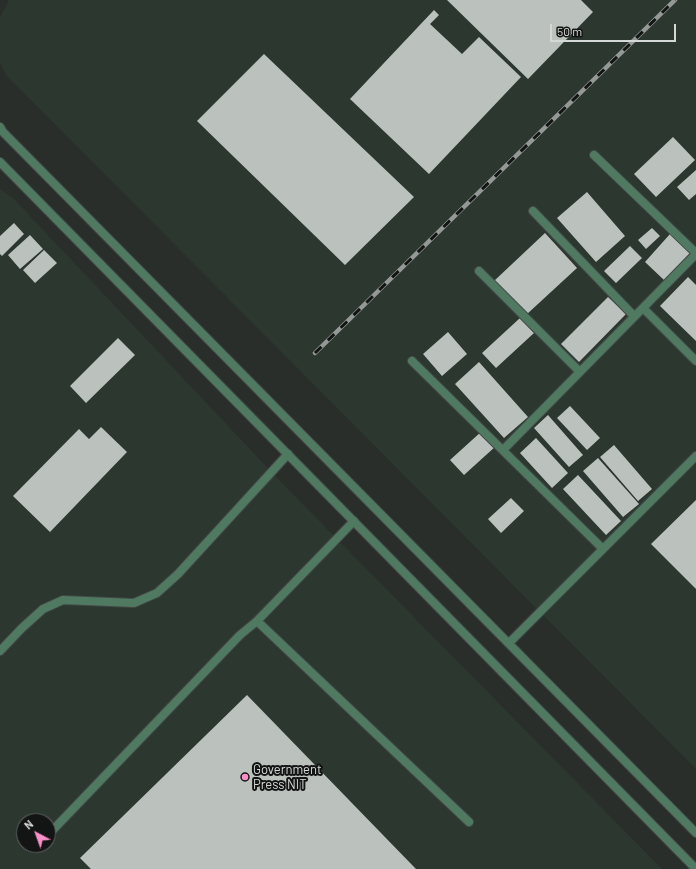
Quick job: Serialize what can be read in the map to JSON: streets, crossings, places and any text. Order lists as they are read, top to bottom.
{
  "places": ["Government Press NIT"],
  "scale_bar": "50 m",
  "north": "top left"
}
